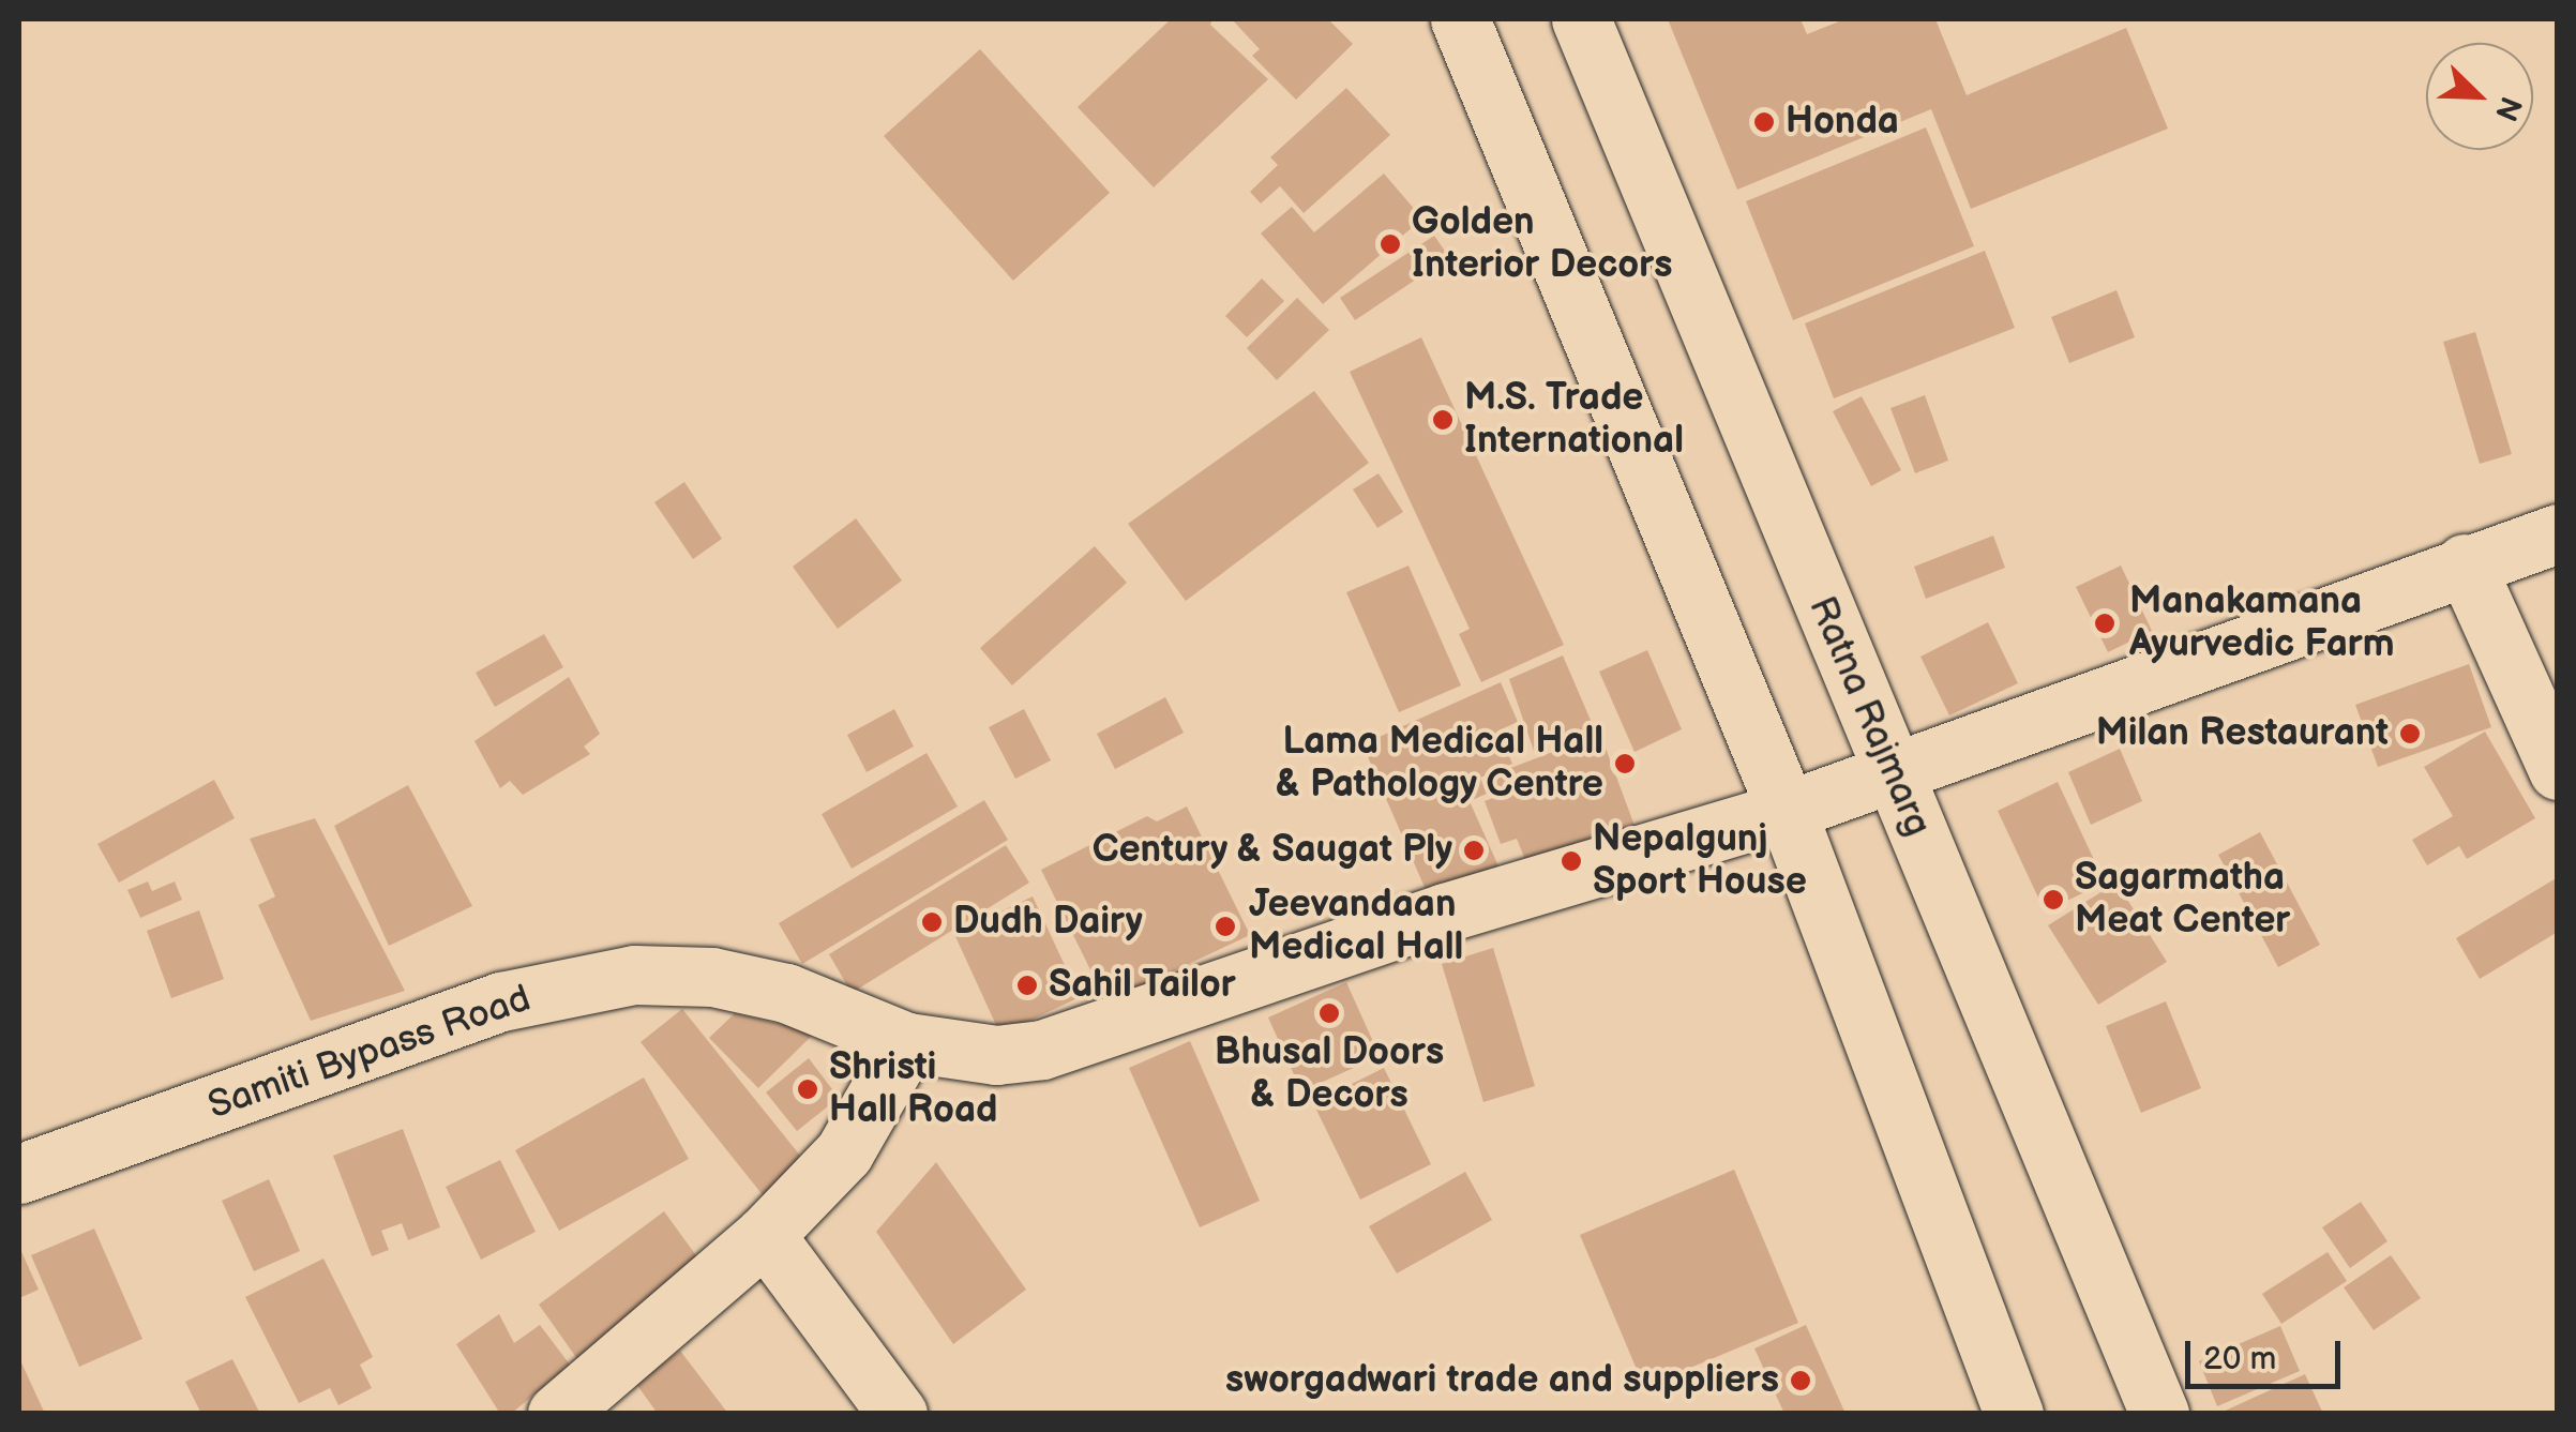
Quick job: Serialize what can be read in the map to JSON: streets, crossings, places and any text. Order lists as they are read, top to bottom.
{
  "streets": {
    "main road": ["Ratna Rajmarg", "Samiti Bypass Road"]
  },
  "crossings": [
    ["Ratna Rajmarg", "Samiti Bypass Road"]
  ],
  "places": [
    "Honda",
    "Golden Interior Decors",
    "M.S. Trade International",
    "Manakamana Ayurvedic Farm",
    "Milan Restaurant",
    "Lama Medical Hall & Pathology Centre",
    "Century & Saugat Ply",
    "Nepalgunj Sport House",
    "Sagarmatha Meat Center",
    "Dudh Dairy",
    "Jeevandaan Medical Hall",
    "Sahil Tailor",
    "Bhusal Doors & Decors",
    "Shristi Hall Road",
    "sworgadwari trade and suppliers"
  ],
  "scale_bar": "20 m",
  "north": "bottom right"
}
